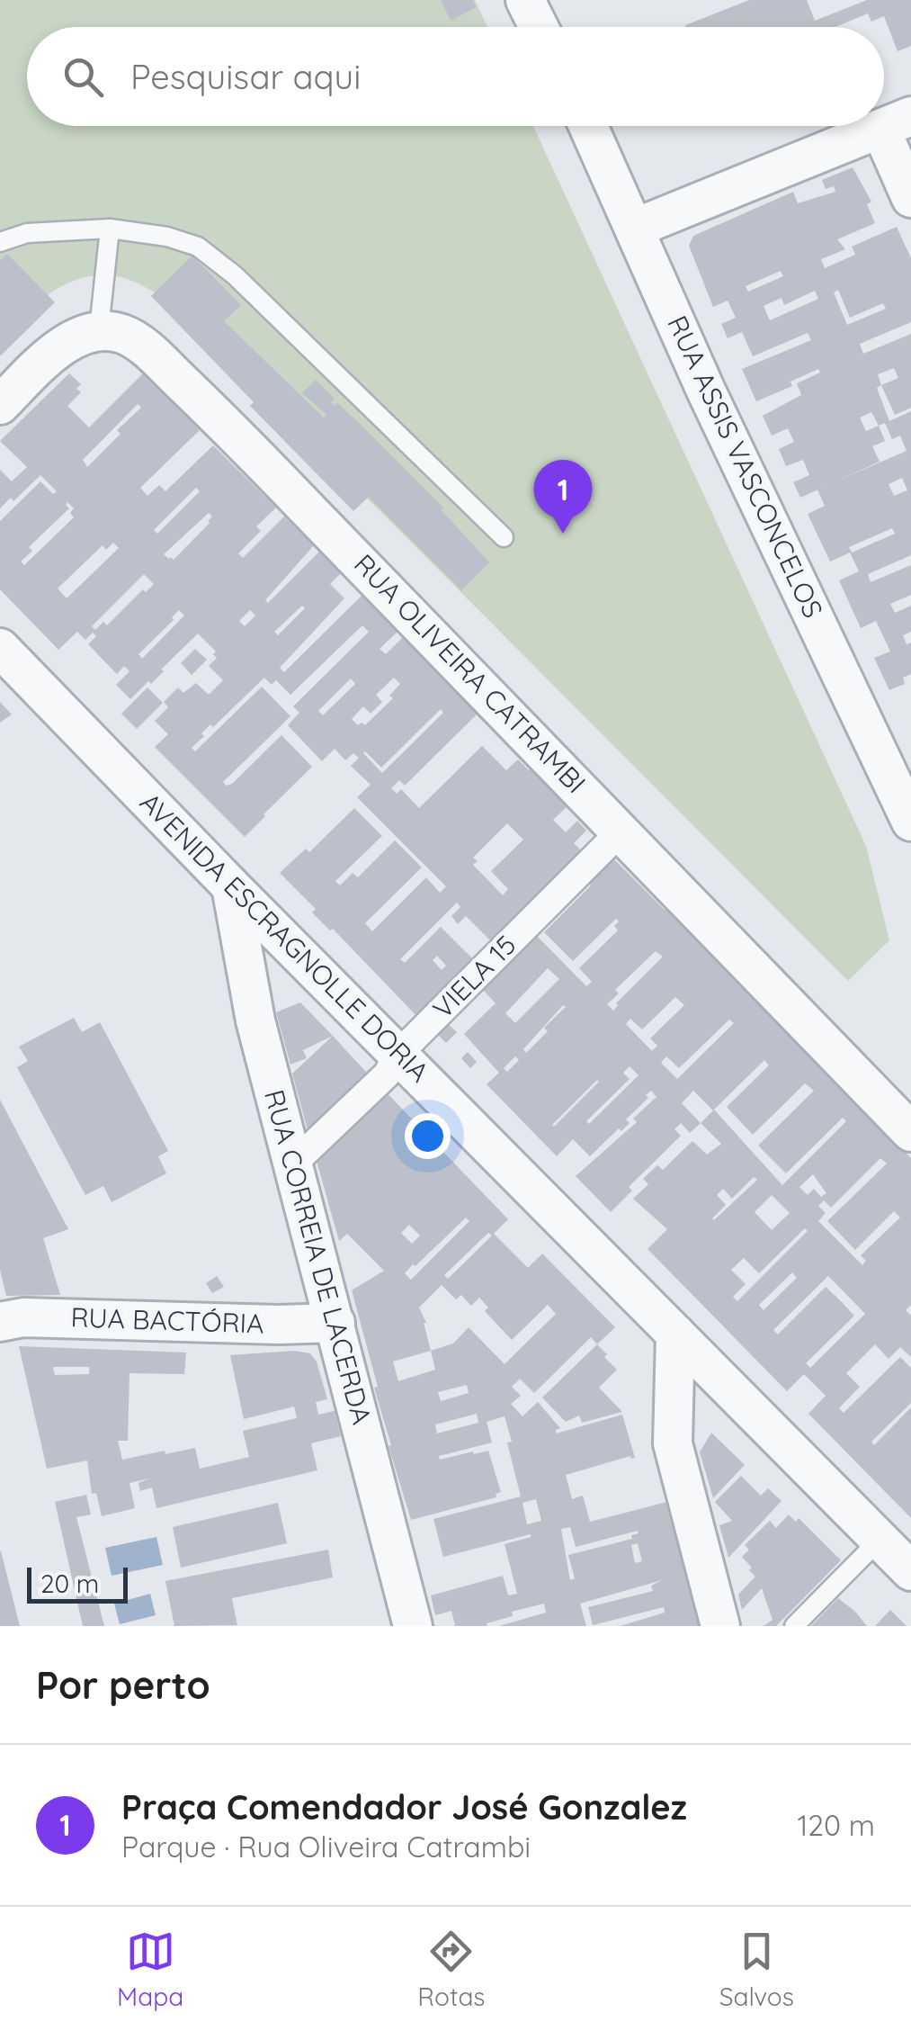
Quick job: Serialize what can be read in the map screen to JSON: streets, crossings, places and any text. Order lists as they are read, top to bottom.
{
  "streets": {
    "street": [
      "RUA ASSIS VASCONCELOS",
      "RUA OLIVEIRA CATRAMBI",
      "AVENIDA ESCRAGNOLLE DORIA",
      "VIELA 15",
      "RUA CORREIA DE LACERDA",
      "RUA BACTÓRIA"
    ]
  },
  "crossings": [
    ["RUA OLIVEIRA CATRAMBI", "VIELA 15"],
    ["AVENIDA ESCRAGNOLLE DORIA", "VIELA 15"],
    ["AVENIDA ESCRAGNOLLE DORIA", "RUA CORREIA DE LACERDA"],
    ["VIELA 15", "RUA CORREIA DE LACERDA"],
    ["RUA CORREIA DE LACERDA", "RUA BACTÓRIA"]
  ],
  "scale_bar": "20 m",
  "page": {
    "search": "Pesquisar aqui",
    "pins": "1",
    "scale": "20 m",
    "heading": "Por perto",
    "list": [
      {
        "mark": "1",
        "name": "Praça Comendador José Gonzalez",
        "note": "Parque · Rua Oliveira Catrambi",
        "value": "120 m"
      }
    ],
    "nav": ["Mapa", "Rotas", "Salvos"]
  }
}
